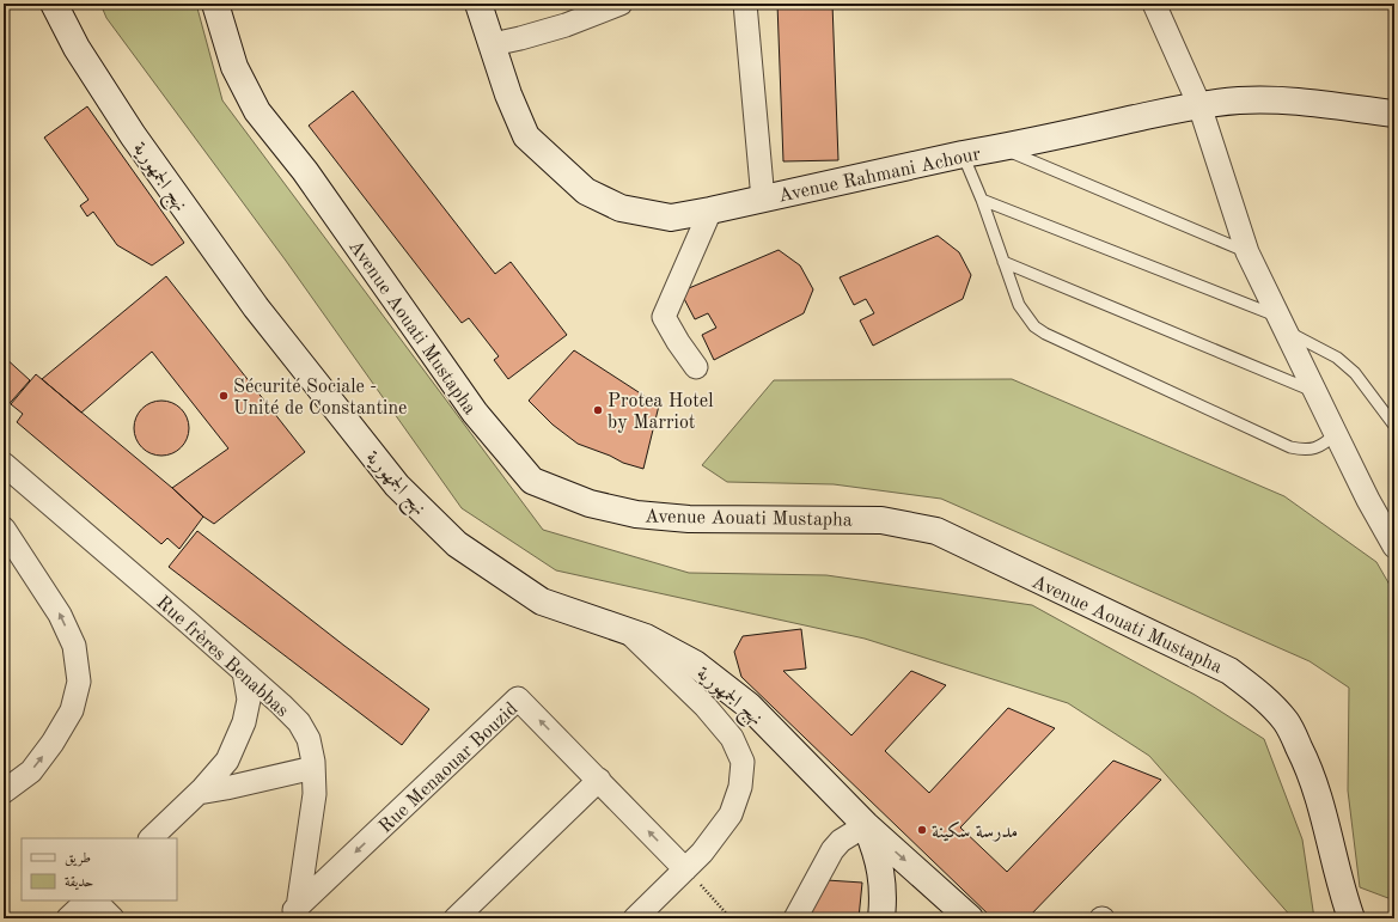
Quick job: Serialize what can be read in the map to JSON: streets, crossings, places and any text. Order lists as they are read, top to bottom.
{
  "streets": {
    "main road": ["Avenue Rahmani Achour", "نهج الجمهورية", "Avenue Aouati Mustapha"],
    "street": ["Rue frères Benabbas", "Rue Menaouar Bouzid"]
  },
  "crossings": [
    ["Rue frères Benabbas", "Rue Menaouar Bouzid"]
  ],
  "places": ["Sécurité Sociale - Unité de Constantine", "Protea Hotel by Marriot", "مدرسة سكينة"],
  "legend": ["طريق", "حديقة"]
}
